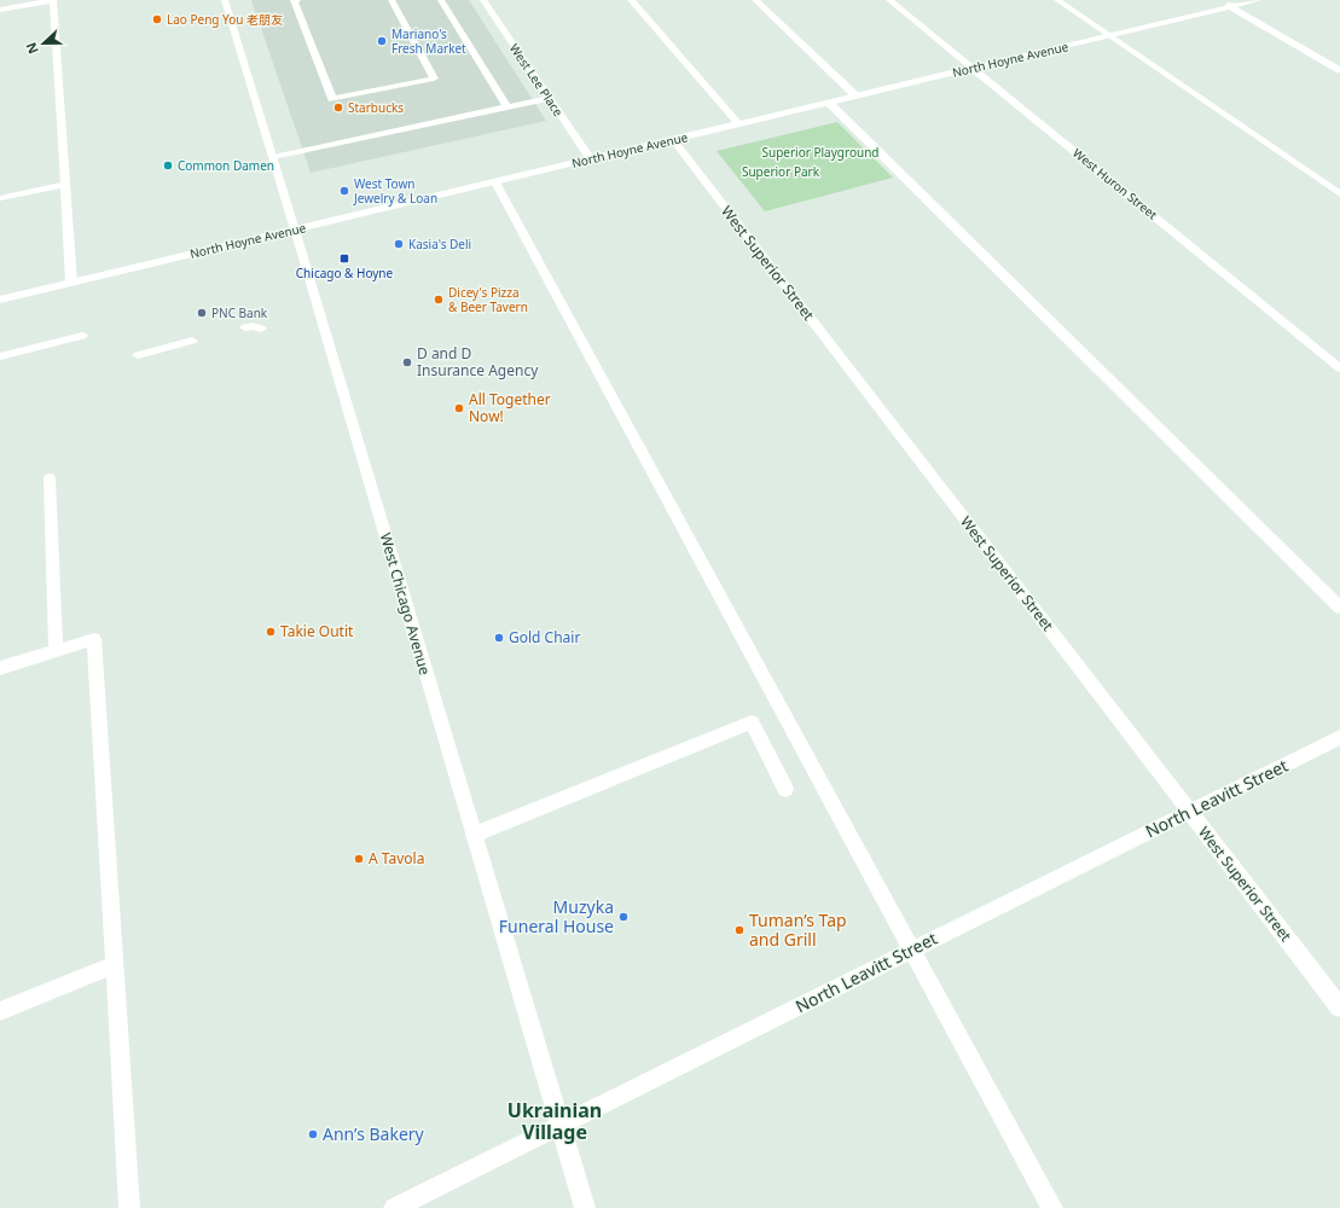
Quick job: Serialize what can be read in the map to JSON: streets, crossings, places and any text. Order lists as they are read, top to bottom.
{
  "streets": {
    "street": [
      "North Hoyne Avenue",
      "West Lee Place",
      "West Huron Street",
      "West Superior Street",
      "West Chicago Avenue",
      "North Leavitt Street"
    ]
  },
  "crossings": [
    ["North Hoyne Avenue", "West Lee Place"],
    ["North Hoyne Avenue", "West Huron Street"],
    ["North Hoyne Avenue", "West Superior Street"],
    ["North Hoyne Avenue", "West Chicago Avenue"],
    ["West Superior Street", "North Leavitt Street"],
    ["West Chicago Avenue", "North Leavitt Street"]
  ],
  "districts": ["Ukrainian Village"],
  "parks": ["Superior Playground", "Superior Park"],
  "places": {
    "other": [
      "Lao Peng You 老朋友",
      "Mariano's Fresh Market",
      "Starbucks",
      "Common Damen",
      "West Town Jewelry & Loan",
      "Kasia's Deli",
      "Dicey's Pizza & Beer Tavern",
      "PNC Bank",
      "D and D Insurance Agency",
      "All Together Now!",
      "Takie Outit",
      "Gold Chair",
      "A Tavola",
      "Muzyka Funeral House",
      "Tuman’s Tap and Grill",
      "Ann’s Bakery"
    ],
    "transit": ["Chicago & Hoyne"]
  },
  "north": "left"
}
